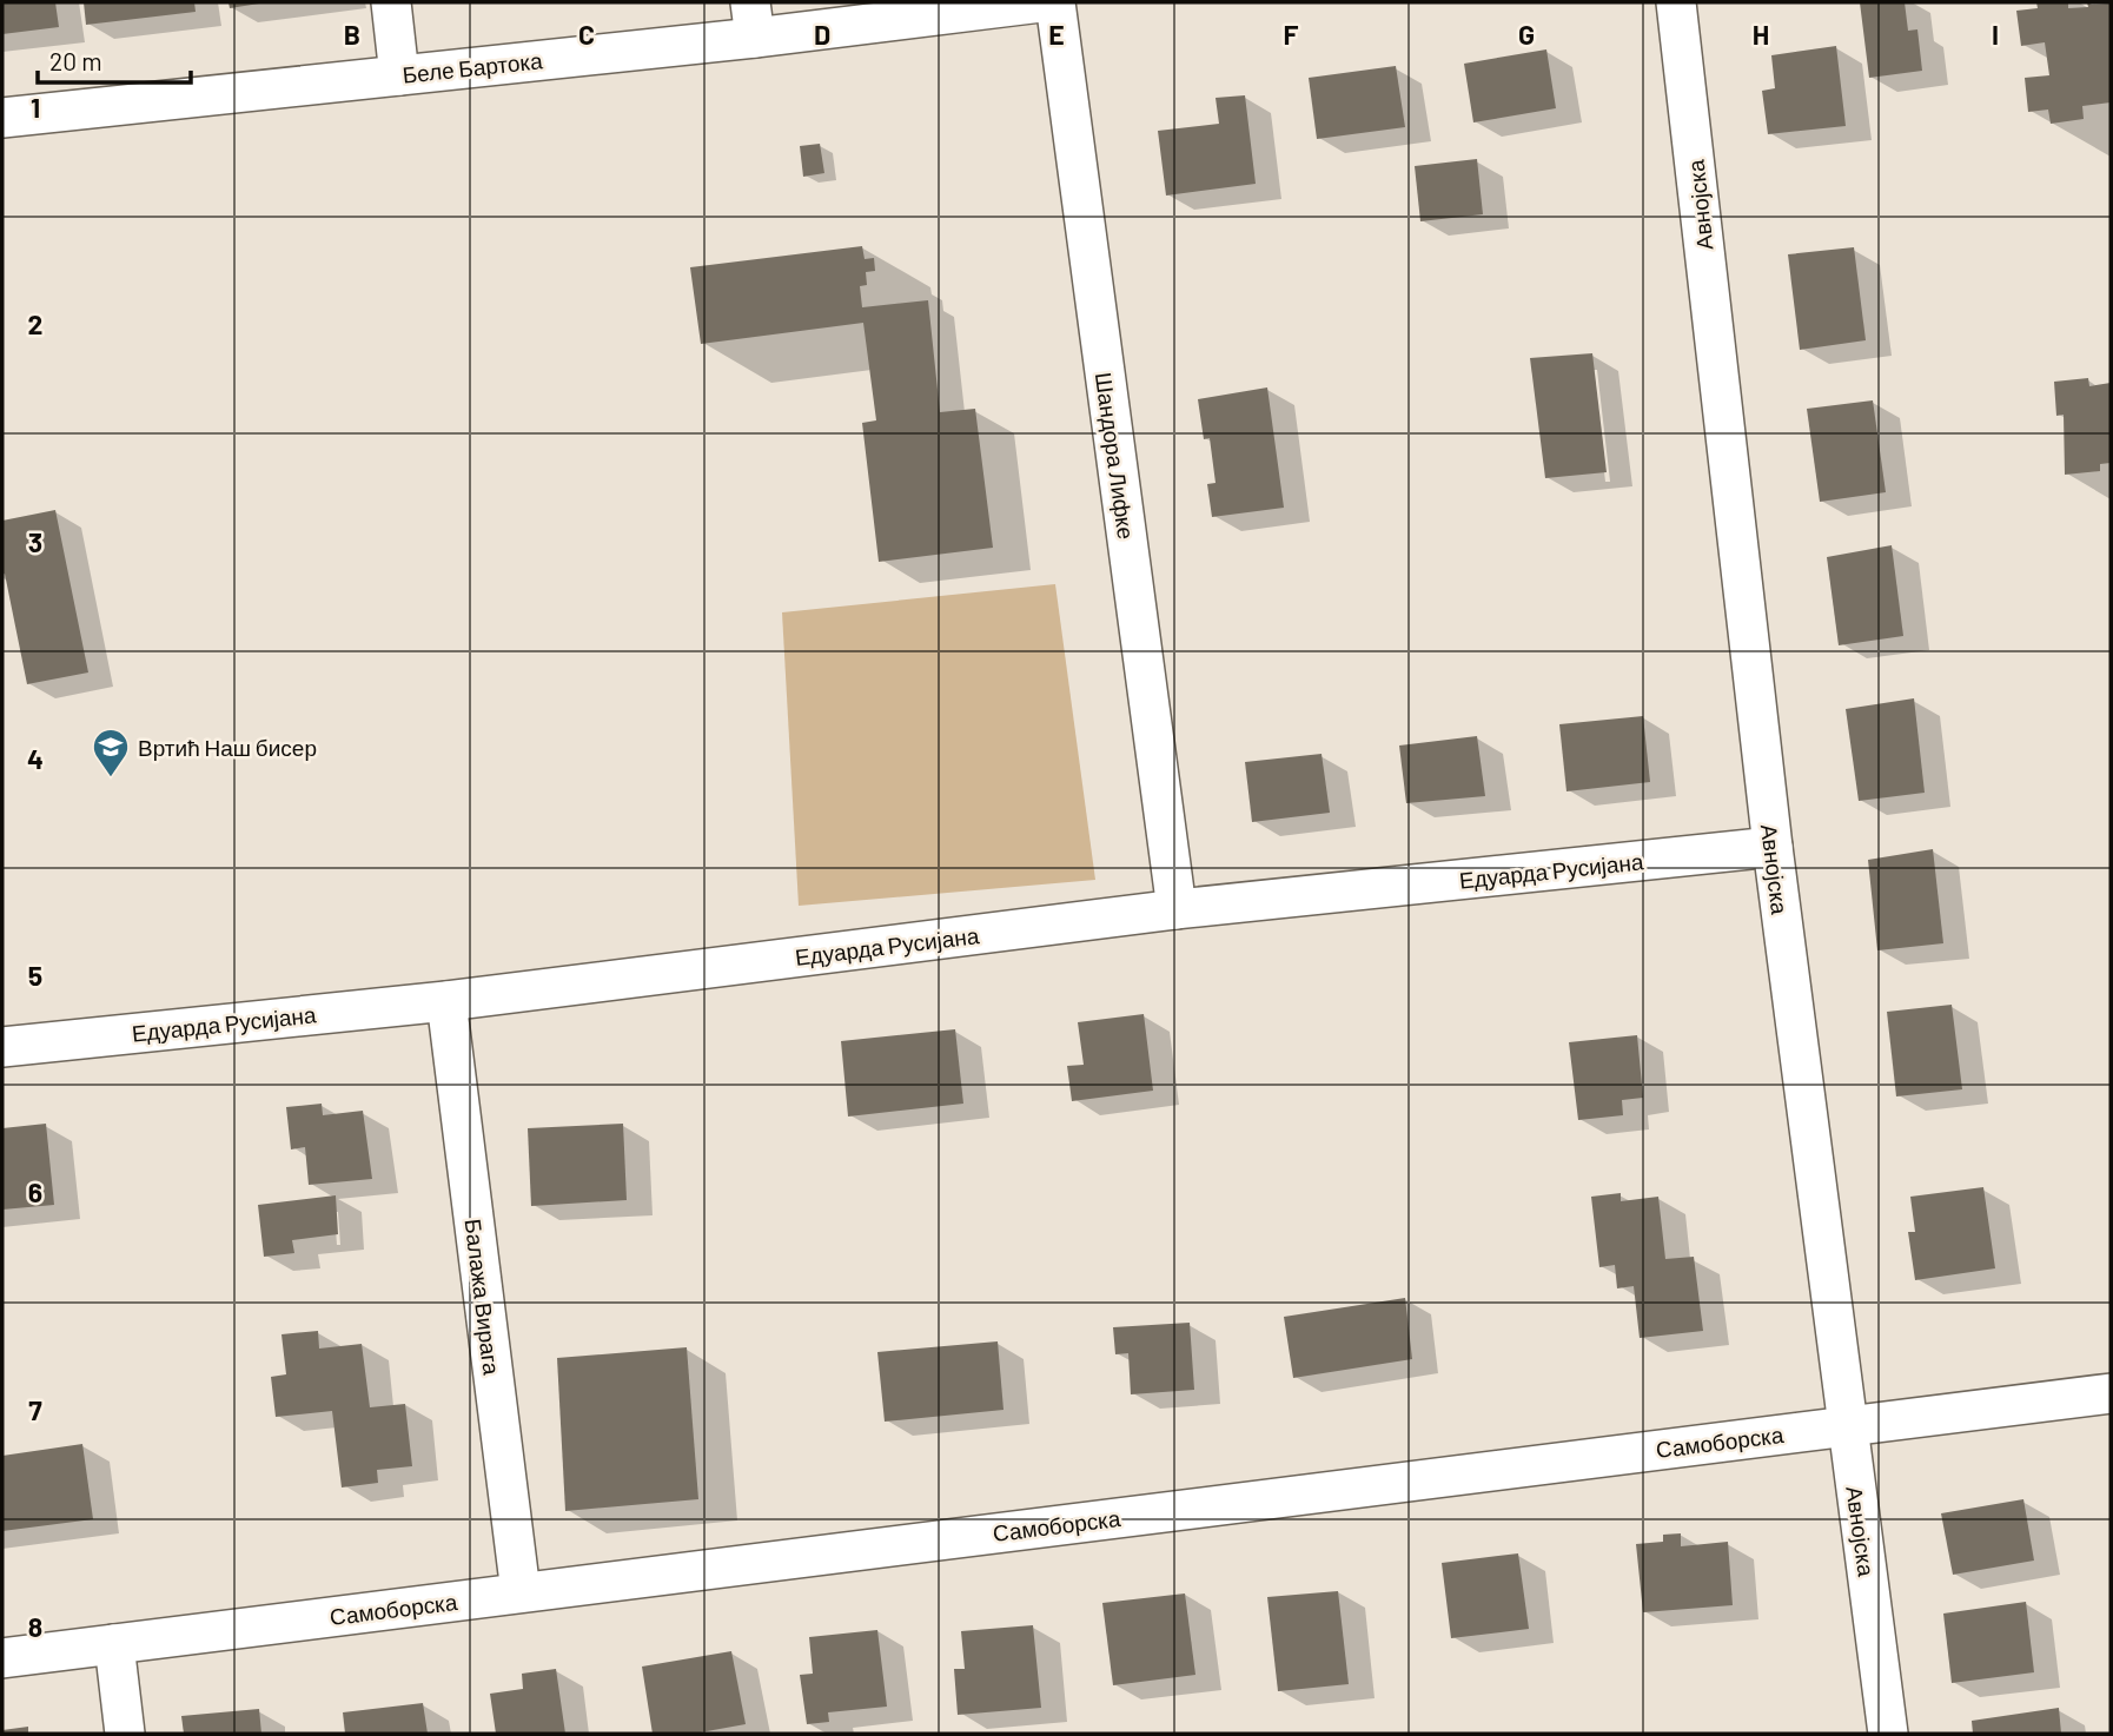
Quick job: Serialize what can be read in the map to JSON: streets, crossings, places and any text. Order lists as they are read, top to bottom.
{
  "streets": {
    "street": [
      "Беле Бартока",
      "Авнојска",
      "Шандора Лифке",
      "Едуарда Русијана",
      "Балажа Вирага",
      "Самоборска"
    ]
  },
  "crossings": [
    ["Авнојска", "Едуарда Русијана"],
    ["Авнојска", "Самоборска"],
    ["Шандора Лифке", "Едуарда Русијана"],
    ["Едуарда Русијана", "Балажа Вирага"],
    ["Балажа Вирага", "Самоборска"]
  ],
  "places": {
    "school or university": ["Вртић Наш бисер"]
  },
  "scale_bar": "20 m",
  "grid": {
    "columns": [
      "B",
      "C",
      "D",
      "E",
      "F",
      "G",
      "H",
      "I"
    ],
    "rows": [
      "1",
      "2",
      "3",
      "4",
      "5",
      "6",
      "7",
      "8"
    ]
  }
}
